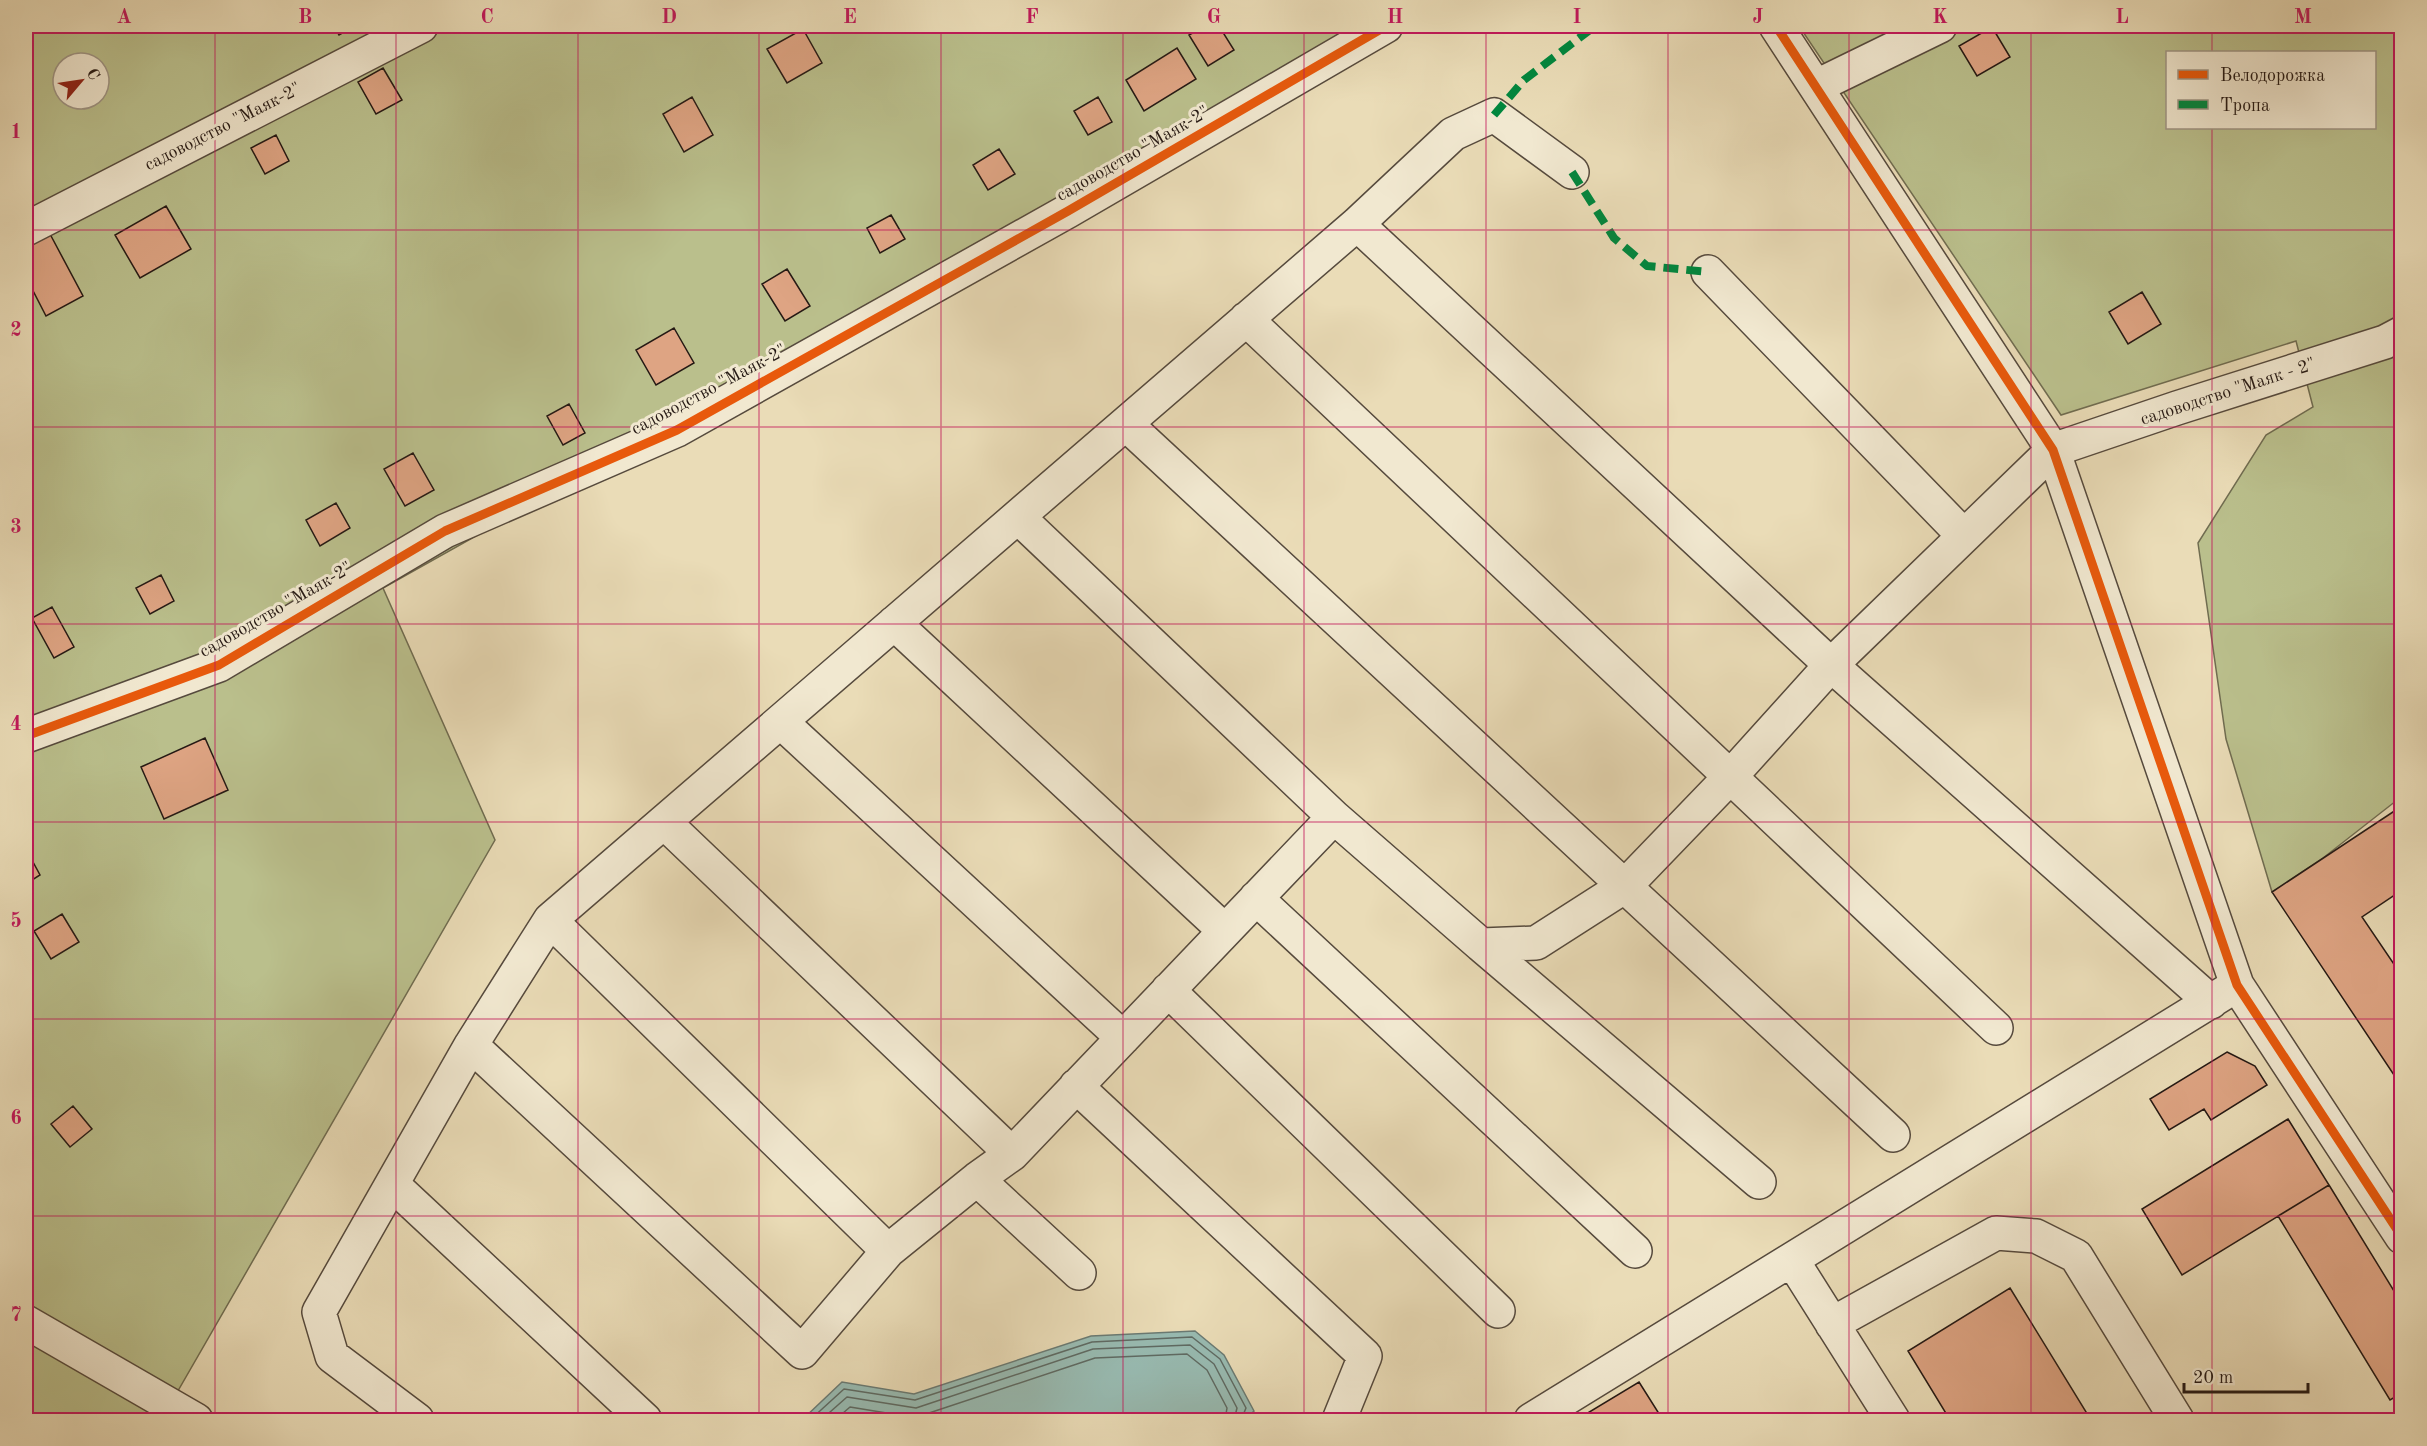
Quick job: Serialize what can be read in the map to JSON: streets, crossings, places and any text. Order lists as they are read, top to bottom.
{
  "streets": {
    "street": ["садоводство \"Маяк-2\"", "садоводство \"Маяк - 2\""]
  },
  "legend": ["Велодорожка", "Тропа"],
  "scale_bar": "20 m",
  "north": "top right",
  "grid": {
    "columns": [
      "A",
      "B",
      "C",
      "D",
      "E",
      "F",
      "G",
      "H",
      "I",
      "J",
      "K",
      "L",
      "M"
    ],
    "rows": [
      "1",
      "2",
      "3",
      "4",
      "5",
      "6",
      "7"
    ]
  }
}
